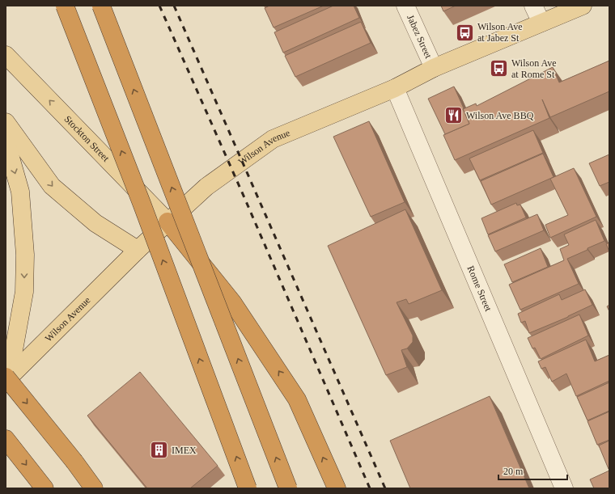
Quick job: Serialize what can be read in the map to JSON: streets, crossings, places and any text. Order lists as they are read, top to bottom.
{
  "streets": {
    "main road": ["Stockton Street", "Wilson Avenue"],
    "street": ["Jabez Street", "Rome Street"]
  },
  "crossings": [
    ["Jabez Street", "Wilson Avenue"],
    ["Stockton Street", "Wilson Avenue"],
    ["Wilson Avenue", "Rome Street"]
  ],
  "places": {
    "bus stop": ["Wilson Ave at Jabez St", "Wilson Ave at Rome St"],
    "restaurant": ["Wilson Ave BBQ"],
    "building": ["IMEX"]
  },
  "scale_bar": "20 m"
}
